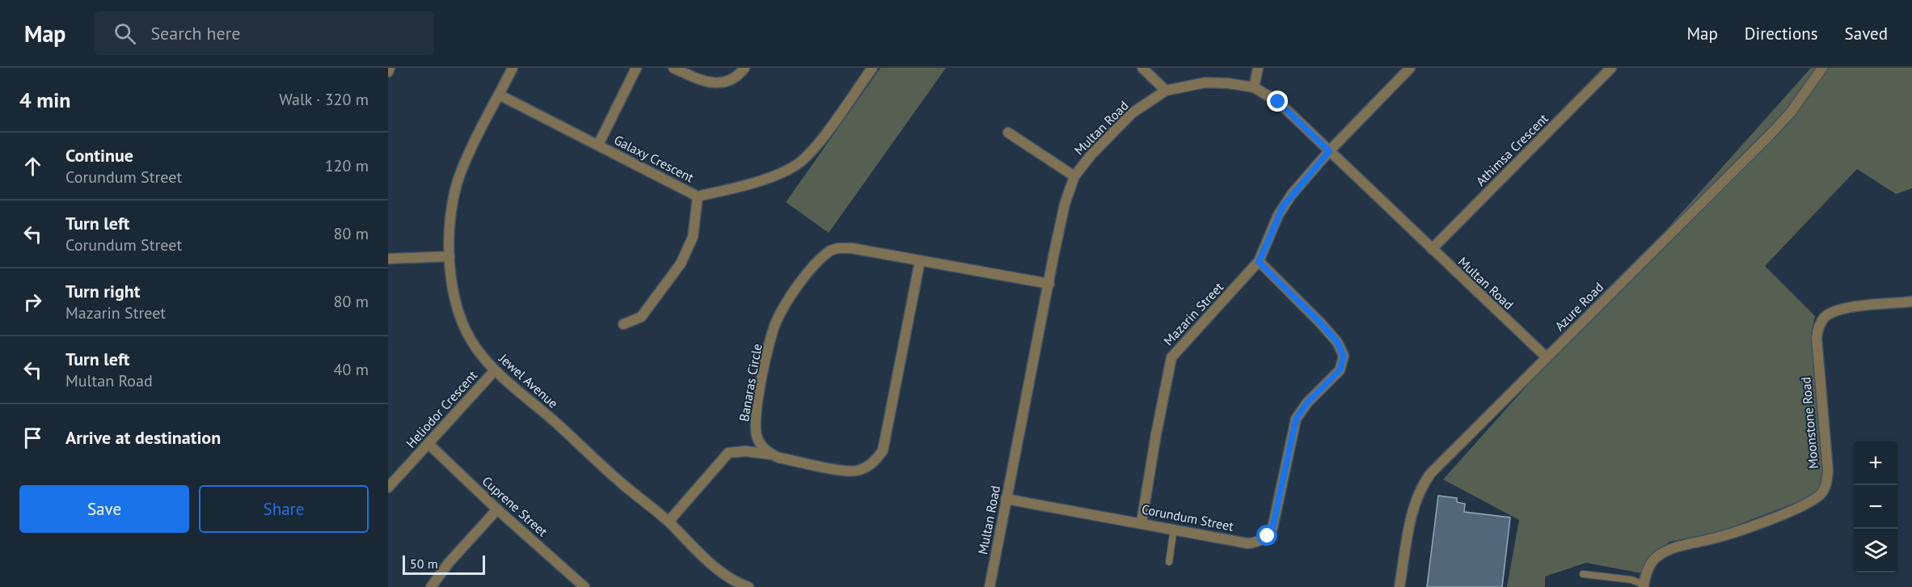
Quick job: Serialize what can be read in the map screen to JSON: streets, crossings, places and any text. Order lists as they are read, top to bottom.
{
  "streets": {
    "street": [
      "Multan Road",
      "Athimsa Crescent",
      "Galaxy Crescent",
      "Azure Road",
      "Mazarin Street",
      "Jewel Avenue",
      "Banaras Circle",
      "Heliodor Crescent",
      "Moonstone Road",
      "Cuprene Street",
      "Corundum Street"
    ]
  },
  "crossings": [
    ["Multan Road", "Athimsa Crescent"],
    ["Multan Road", "Azure Road"],
    ["Multan Road", "Mazarin Street"],
    ["Multan Road", "Banaras Circle"],
    ["Multan Road", "Corundum Street"],
    ["Galaxy Crescent", "Jewel Avenue"],
    ["Mazarin Street", "Corundum Street"],
    ["Jewel Avenue", "Heliodor Crescent"],
    ["Heliodor Crescent", "Cuprene Street"]
  ],
  "scale_bar": "50 m",
  "page": {
    "header": "Map",
    "search": "Search here",
    "nav": ["Map", "Directions", "Saved"],
    "heading": ["4 min", "Walk · 320 m"],
    "list": [
      ["Continue", "Corundum Street", "120 m"],
      ["Turn left", "Corundum Street", "80 m"],
      ["Turn right", "Mazarin Street", "80 m"],
      ["Turn left", "Multan Road", "40 m"],
      "Arrive at destination"
    ],
    "map_buttons": ["+", "−"],
    "buttons": ["Save", "Share"],
    "scale": "50 m"
  }
}
